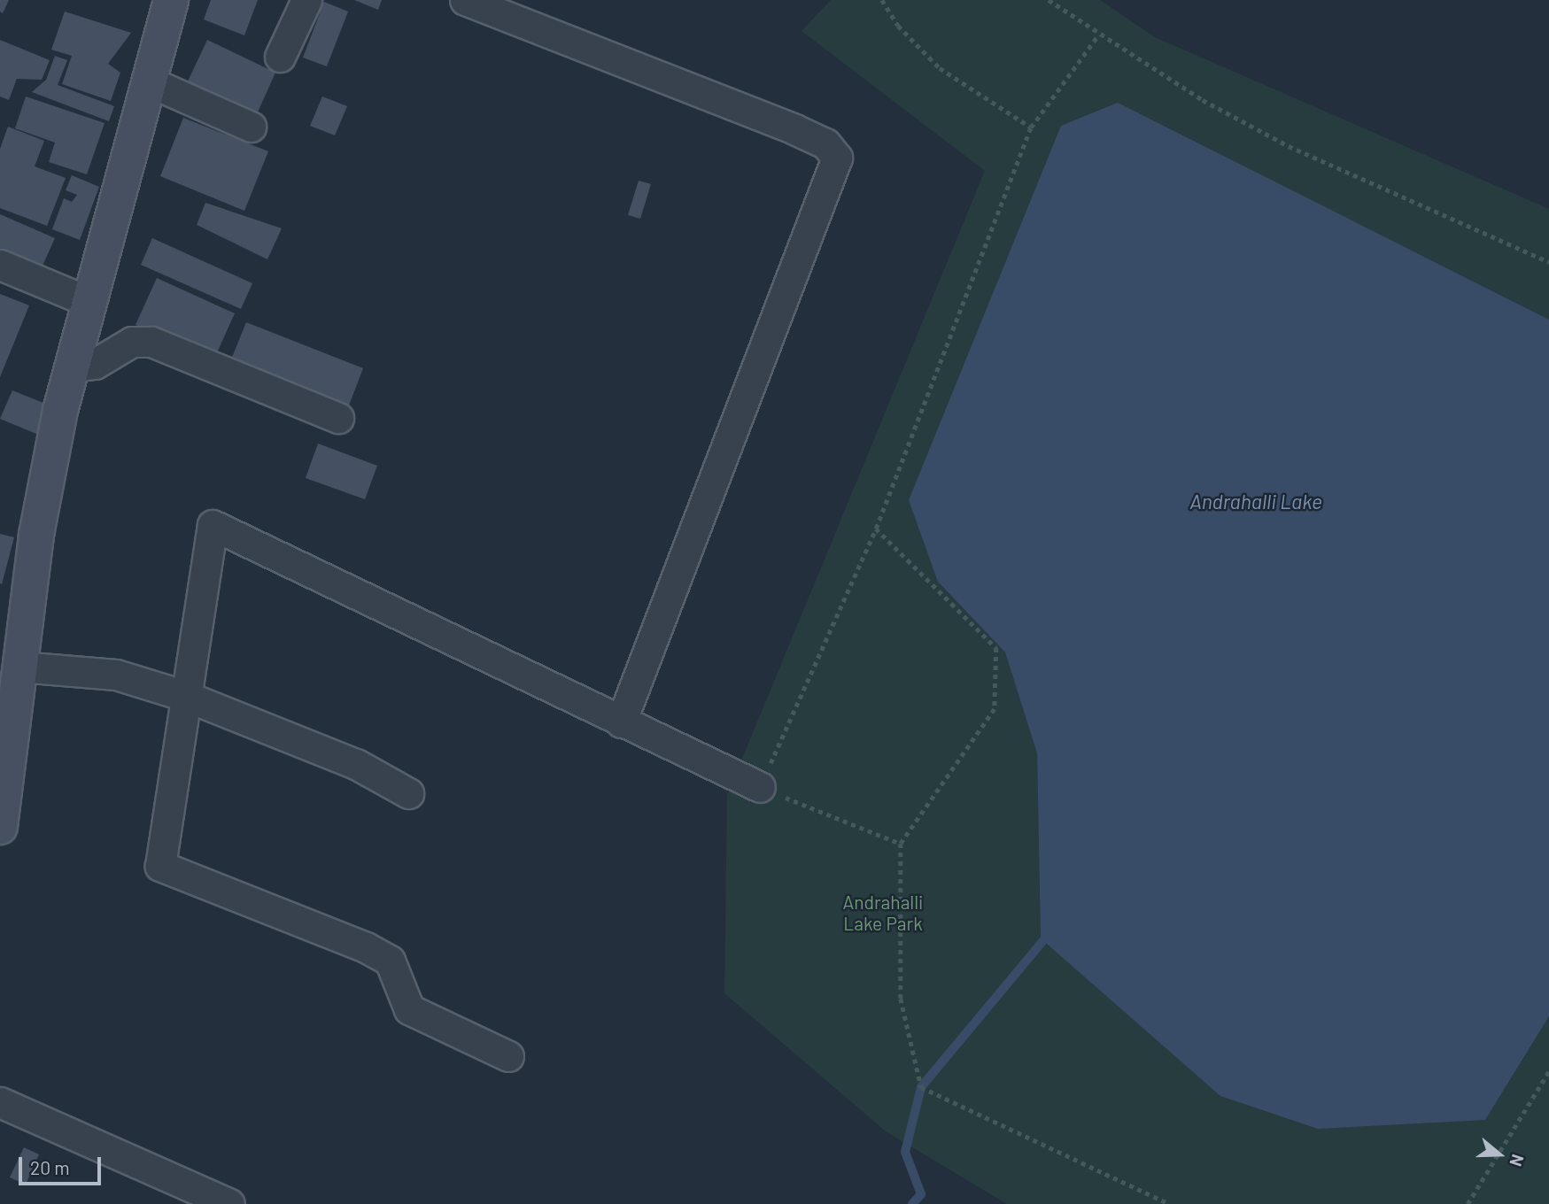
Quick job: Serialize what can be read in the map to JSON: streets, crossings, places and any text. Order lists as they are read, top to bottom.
{
  "water": ["Andrahalli Lake"],
  "parks": ["Andrahalli Lake Park"],
  "scale_bar": "20 m",
  "north": "right"
}
